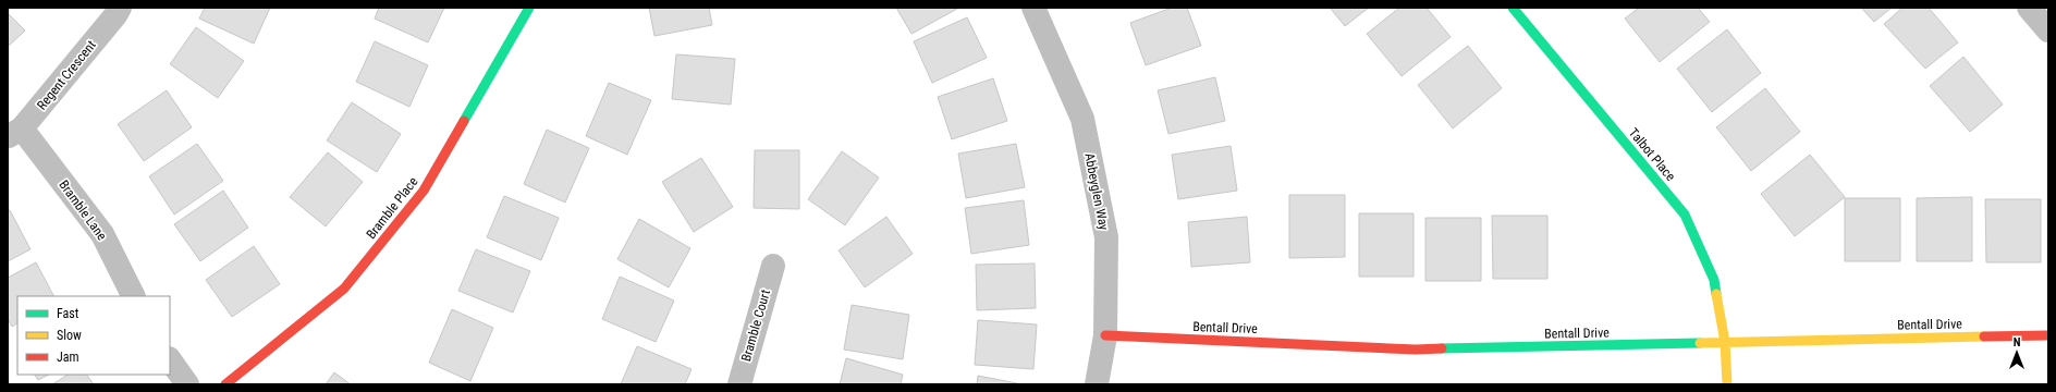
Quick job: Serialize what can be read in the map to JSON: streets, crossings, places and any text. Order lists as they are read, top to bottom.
{
  "streets": {
    "street": [
      "Regent Crescent",
      "Talbot Place",
      "Abbeyglen Way",
      "Bramble Place",
      "Bramble Lane",
      "Bentall Drive",
      "Bramble Court"
    ]
  },
  "crossings": [
    ["Regent Crescent", "Bramble Lane"],
    ["Talbot Place", "Bentall Drive"],
    ["Abbeyglen Way", "Bentall Drive"]
  ],
  "legend": ["Fast", "Slow", "Jam"],
  "north": "top"
}
